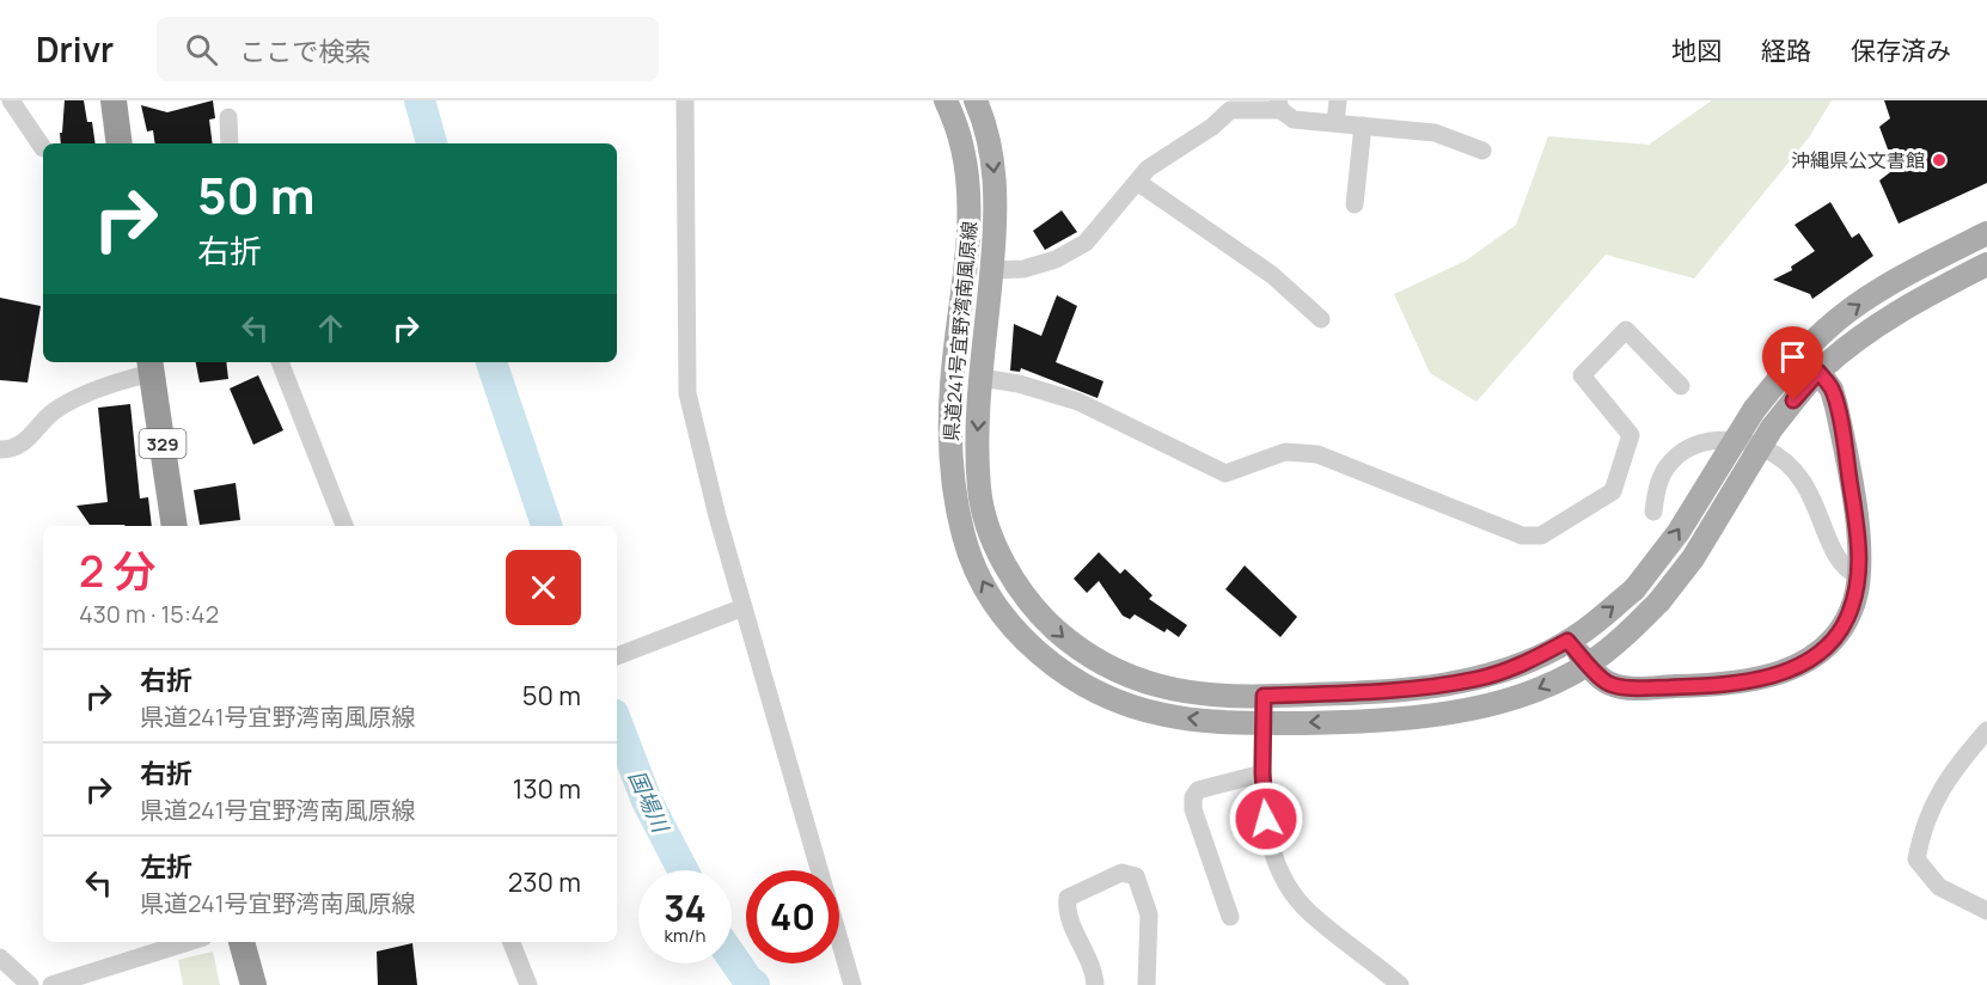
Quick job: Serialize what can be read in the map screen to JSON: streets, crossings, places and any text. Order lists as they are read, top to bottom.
{
  "streets": {
    "highway": ["329"],
    "main road": ["県道241号宜野湾南風原線"]
  },
  "water": ["国場川"],
  "places": ["沖縄県公文書館"],
  "page": {
    "header": "Drivr",
    "search": "ここで検索",
    "nav": ["地図", "経路", "保存済み"],
    "turn": ["50 m", "右折"],
    "heading": ["2 分", "430 m · 15:42"],
    "list": [
      {
        "name": "右折",
        "note": "県道241号宜野湾南風原線",
        "value": "50 m"
      },
      {
        "name": "右折",
        "note": "県道241号宜野湾南風原線",
        "value": "130 m"
      },
      {
        "name": "左折",
        "note": "県道241号宜野湾南風原線",
        "value": "230 m"
      }
    ],
    "speed": "34 km/h",
    "limit": "40"
  }
}
